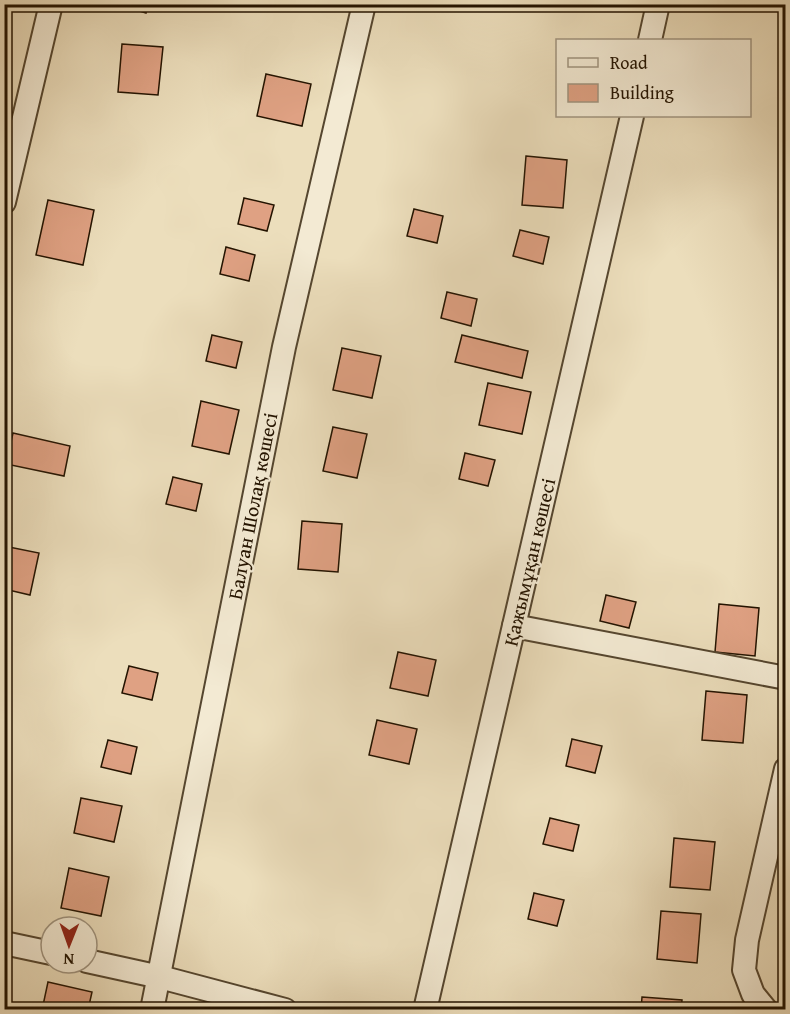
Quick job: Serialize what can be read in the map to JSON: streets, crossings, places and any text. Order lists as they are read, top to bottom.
{
  "streets": {
    "street": ["Балуан Шолақ көшесі", "Қажымұқан көшесі"]
  },
  "legend": ["Road", "Building"],
  "north": "bottom"
}
